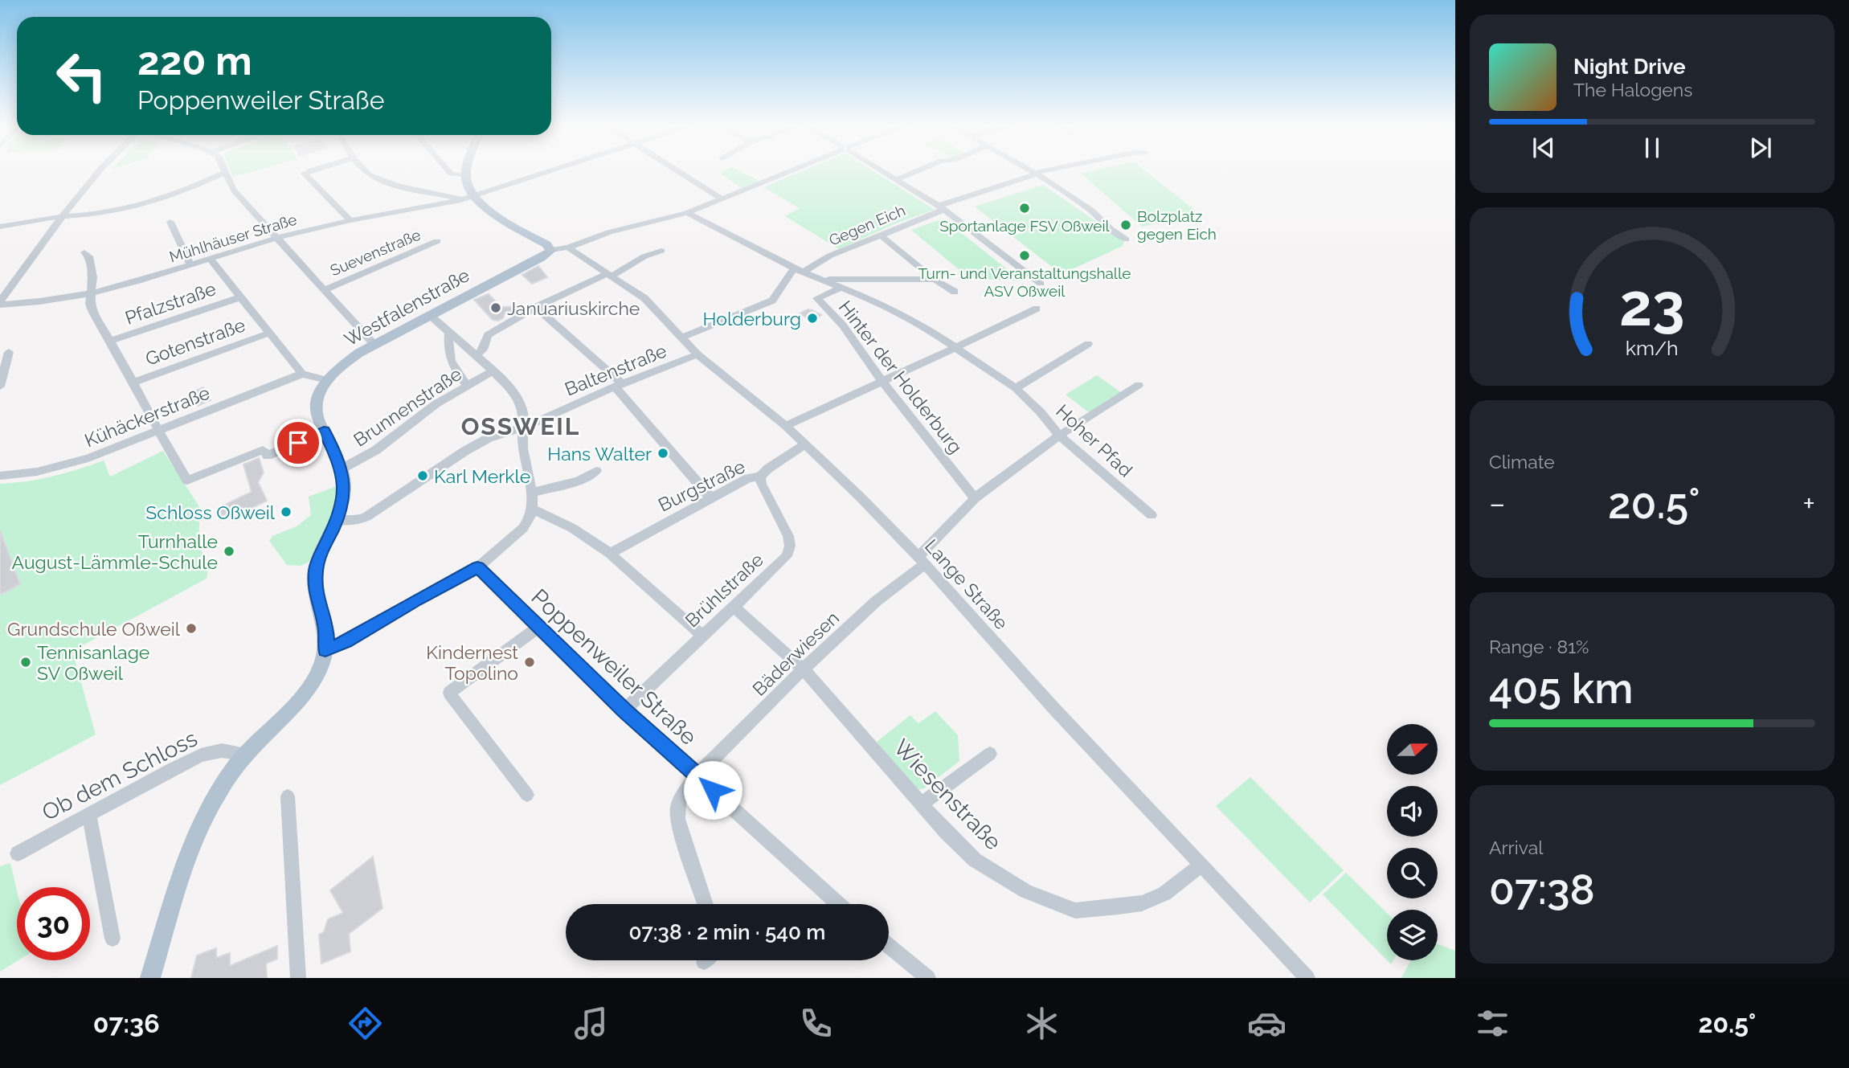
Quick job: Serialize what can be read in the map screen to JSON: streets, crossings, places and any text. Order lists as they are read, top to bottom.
{
  "streets": {
    "main road": ["Westfalenstraße"],
    "street": [
      "Gegen Eich",
      "Mühlhäuser Straße",
      "Suevenstraße",
      "Pfalzstraße",
      "Gotenstraße",
      "Baltenstraße",
      "Hinter der Holderburg",
      "Brunnenstraße",
      "Kühäckerstraße",
      "Hoher Pfad",
      "Burgstraße",
      "Lange Straße",
      "Brühlstraße",
      "Bäderwiesen",
      "Poppenweiler Straße",
      "Ob dem Schloss",
      "Wiesenstraße"
    ]
  },
  "crossings": [
    ["Gegen Eich", "Hoher Pfad"],
    ["Westfalenstraße", "Baltenstraße"],
    ["Westfalenstraße", "Brunnenstraße"],
    ["Baltenstraße", "Lange Straße"],
    ["Hinter der Holderburg", "Hoher Pfad"],
    ["Hinter der Holderburg", "Bäderwiesen"],
    ["Hoher Pfad", "Bäderwiesen"],
    ["Burgstraße", "Lange Straße"],
    ["Burgstraße", "Brühlstraße"],
    ["Lange Straße", "Bäderwiesen"],
    ["Lange Straße", "Wiesenstraße"],
    ["Brühlstraße", "Poppenweiler Straße"],
    ["Brühlstraße", "Wiesenstraße"],
    ["Bäderwiesen", "Poppenweiler Straße"],
    ["Bäderwiesen", "Wiesenstraße"]
  ],
  "districts": ["OSSWEIL"],
  "places": [
    "Sportanlage FSV Oßweil",
    "Bolzplatz gegen Eich",
    "Turn- und Veranstaltungshalle ASV Oßweil",
    "Januariuskirche",
    "Holderburg",
    "Hans Walter",
    "Karl Merkle",
    "Schloss Oßweil",
    "Turnhalle August-Lämmle-Schule",
    "Grundschule Oßweil",
    "Tennisanlage SV Oßweil",
    "Kindernest Topolino"
  ],
  "north": "right",
  "page": {
    "turn": ["220 m", "Poppenweiler Straße"],
    "song": ["Night Drive", "The Halogens"],
    "tile": [
      "Climate",
      ["Range · 81%", "405 km"],
      ["Arrival", "07:38"]
    ],
    "heat": ["−", "20.5°", "+"],
    "limit": "30",
    "trip": "07:38 · 2 min · 540 m",
    "tabs": ["07:36", "20.5°"],
    "gauge": ["23", "km/h"]
  }
}
